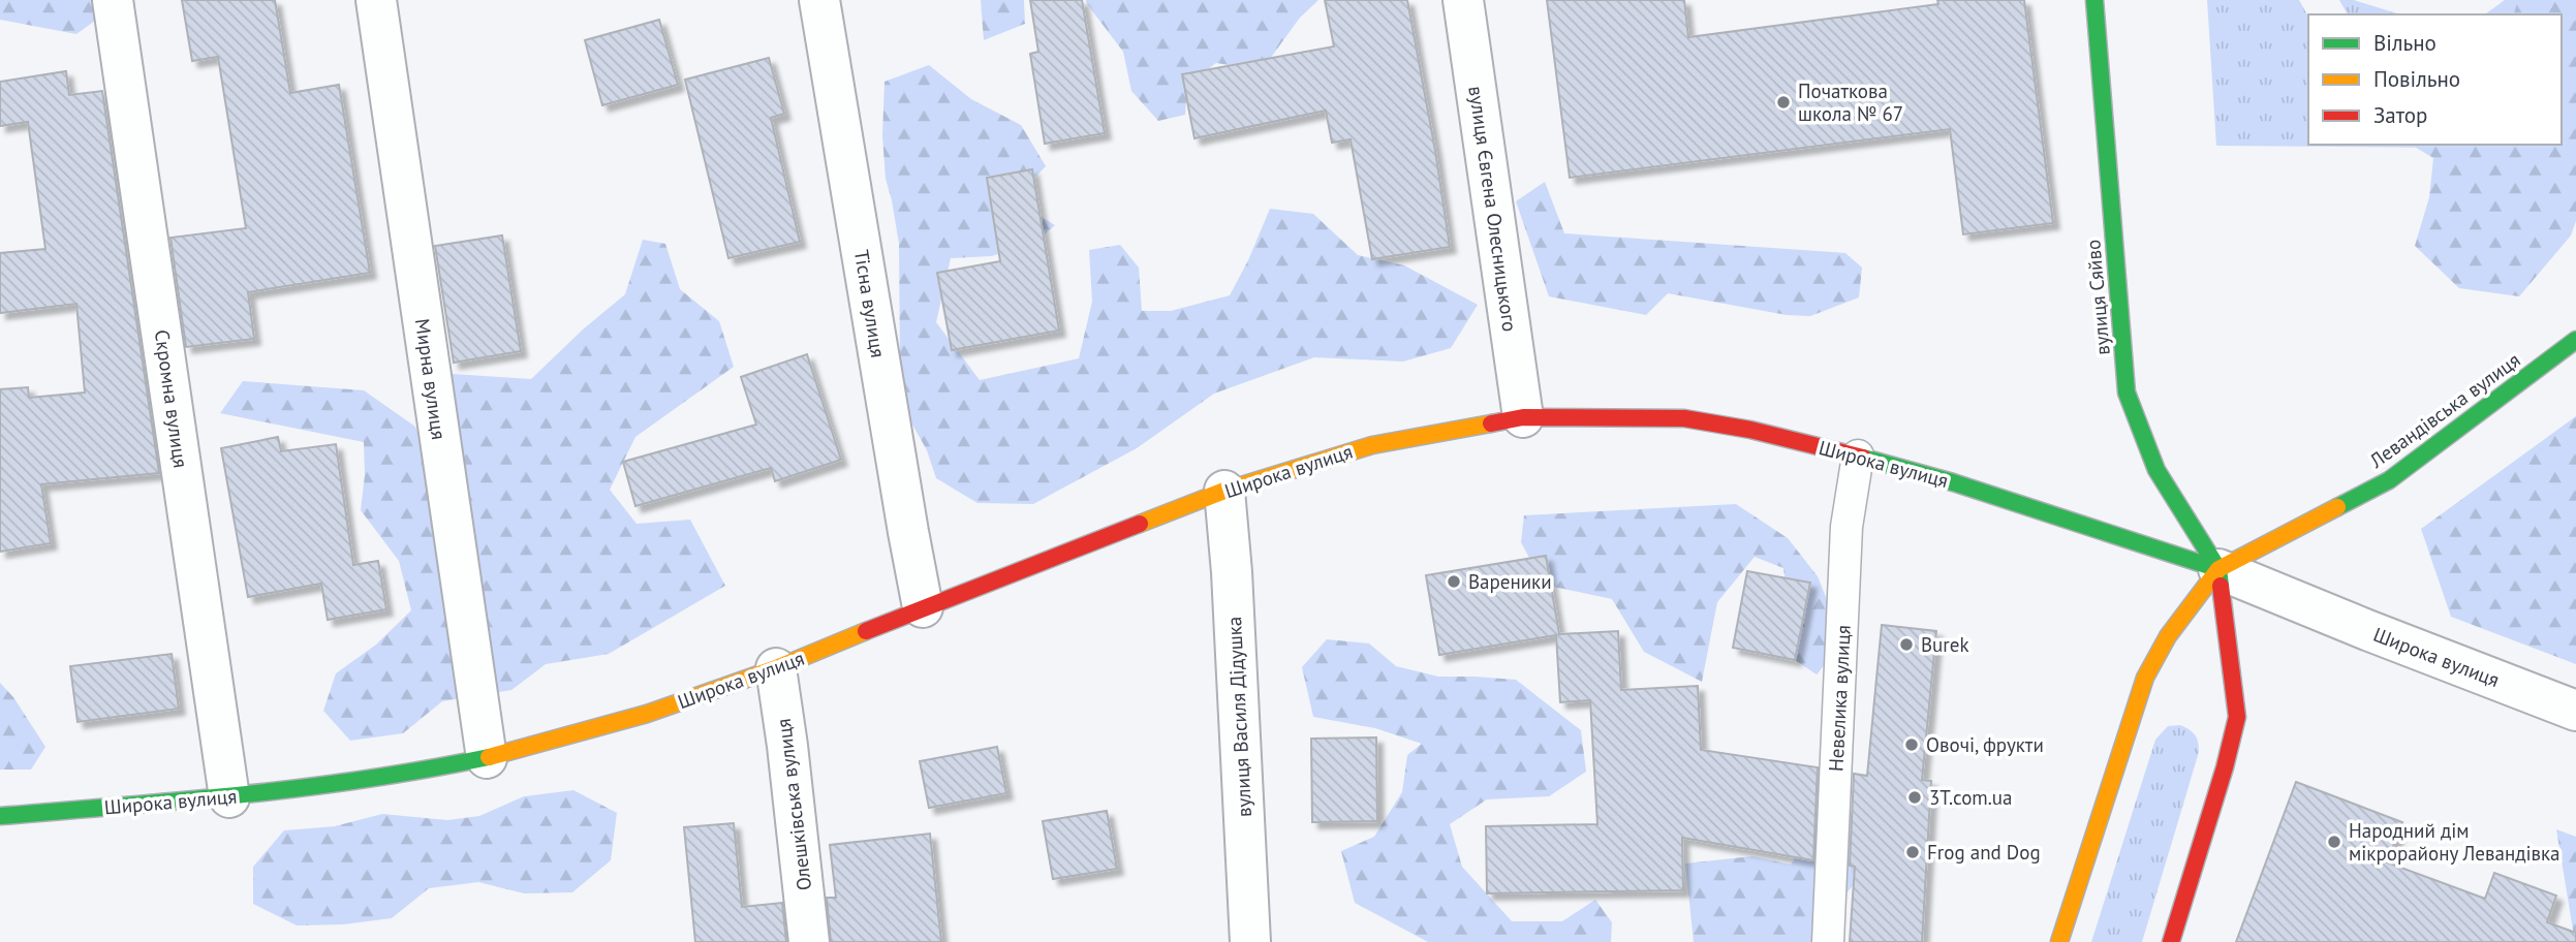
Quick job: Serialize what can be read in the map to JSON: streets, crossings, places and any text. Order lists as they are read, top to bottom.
{
  "streets": {
    "street": [
      "вулиця Євгена Олесницького",
      "вулиця Сяйво",
      "Тісна вулиця",
      "Мирна вулиця",
      "Скромна вулиця",
      "Левандівська вулиця",
      "Широка вулиця",
      "вулиця Василя Дідушка",
      "Олешківська вулиця"
    ],
    "lane": ["Невелика вулиця"]
  },
  "crossings": [
    ["вулиця Євгена Олесницького", "Широка вулиця"],
    ["вулиця Сяйво", "Левандівська вулиця"],
    ["вулиця Сяйво", "Широка вулиця"],
    ["Тісна вулиця", "Широка вулиця"],
    ["Мирна вулиця", "Широка вулиця"],
    ["Скромна вулиця", "Широка вулиця"],
    ["Левандівська вулиця", "Широка вулиця"],
    ["Широка вулиця", "Невелика вулиця"],
    ["Широка вулиця", "вулиця Василя Дідушка"],
    ["Широка вулиця", "Олешківська вулиця"]
  ],
  "places": [
    "Початкова школа № 67",
    "Вареники",
    "Burek",
    "Овочі, фрукти",
    "3T.com.ua",
    "Народний дім мікрорайону Левандівка",
    "Frog and Dog"
  ],
  "legend": ["Вільно", "Повільно", "Затор"]
}
